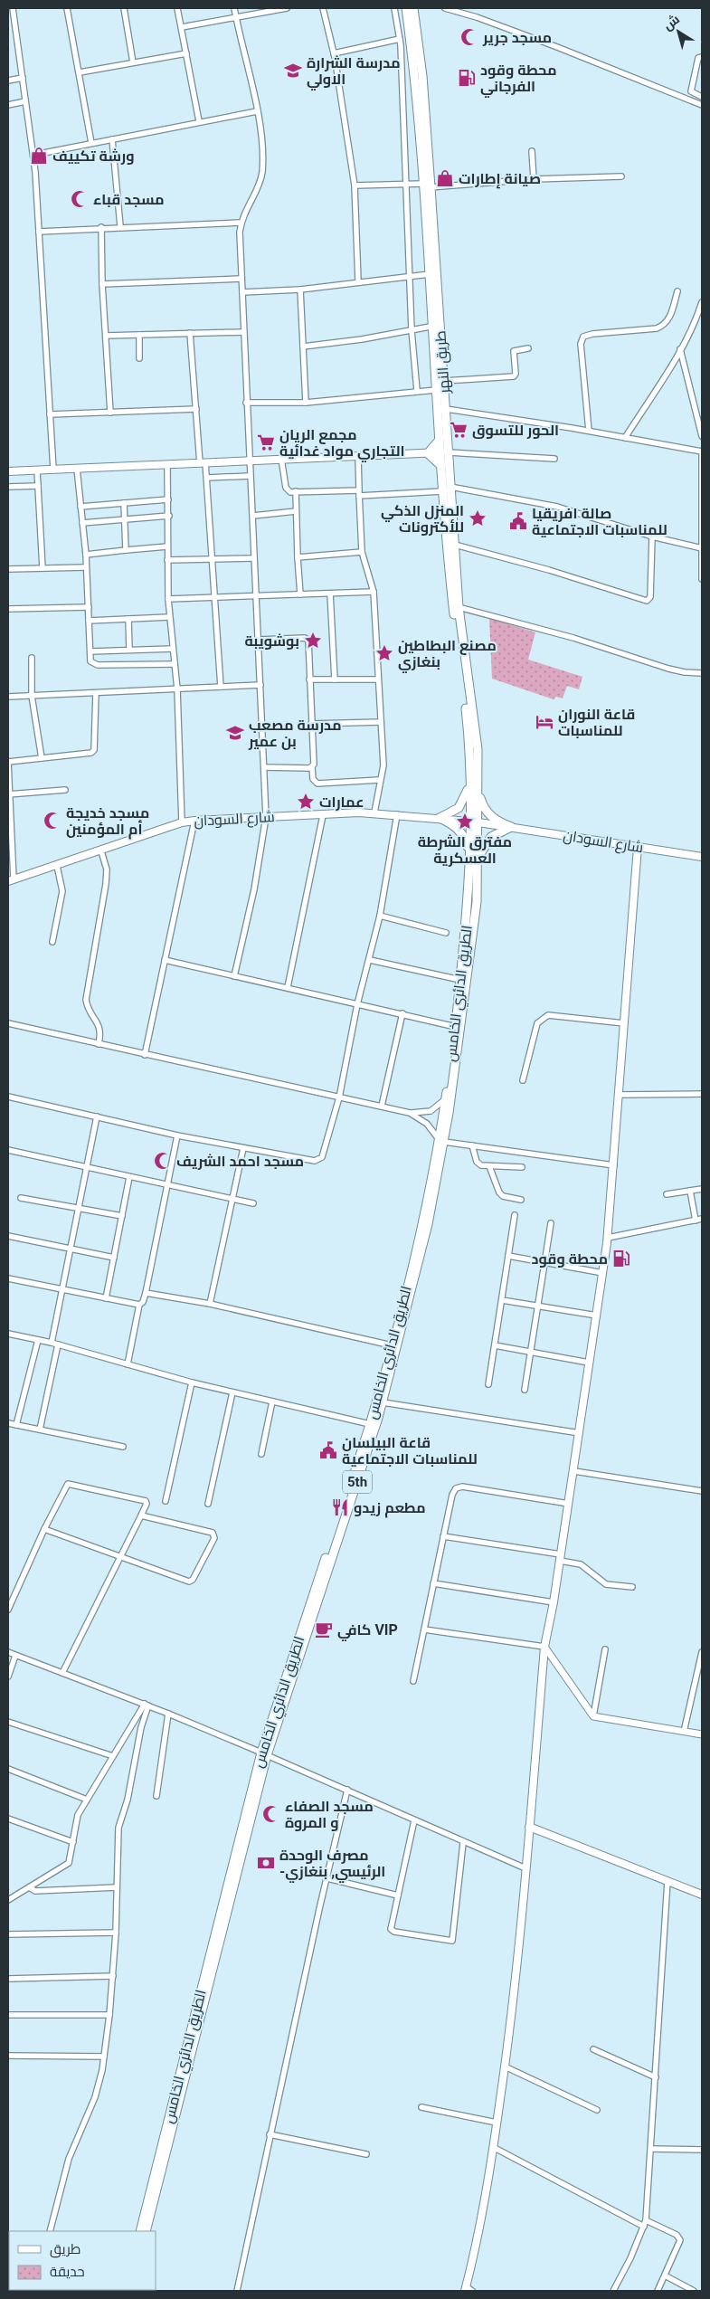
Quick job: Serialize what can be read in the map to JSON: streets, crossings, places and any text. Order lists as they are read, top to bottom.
{
  "streets": {
    "main road": [
      "طريق النهر",
      "شارع السودان",
      "الطريق الدائري الخامس",
      "5th"
    ]
  },
  "crossings": [
    ["طريق النهر", "الطريق الدائري الخامس"],
    ["شارع السودان", "الطريق الدائري الخامس"]
  ],
  "places": {
    "mosque": [
      "مسجد جرير",
      "مسجد قباء",
      "مسجد خديجة أم المؤمنين",
      "مسجد احمد الشريف",
      "مسجد الصفاء و المروة"
    ],
    "school or university": ["مدرسة الشرارة الاولي", "مدرسة مصعب بن عمير"],
    "fuel station": ["محطة وقود الفرجاني", "محطة وقود"],
    "shop": ["ورشة تكييف", "صيانة إطارات"],
    "supermarket": ["الحور للتسوق", "مجمع الريان التجاري مواد غدائية"],
    "place": [
      "المنزل الذكي للأكترونات",
      "بوشويبة",
      "مصنع البطاطين بنغازي",
      "عمارات",
      "مفترق الشرطة العسكرية"
    ],
    "public building": ["صالة افريقيا للمناسبات الاجتماعية", "قاعة البيلسان للمناسبات الاجتماعية"],
    "hotel": ["قاعة النوران للمناسبات"],
    "restaurant": ["مطعم زيدو"],
    "cafe": ["كافي VIP"],
    "bank": ["مصرف الوحدة -الرئيسي, بنغازي"]
  },
  "legend": ["طريق", "حديقة"],
  "north": "top left"
}
